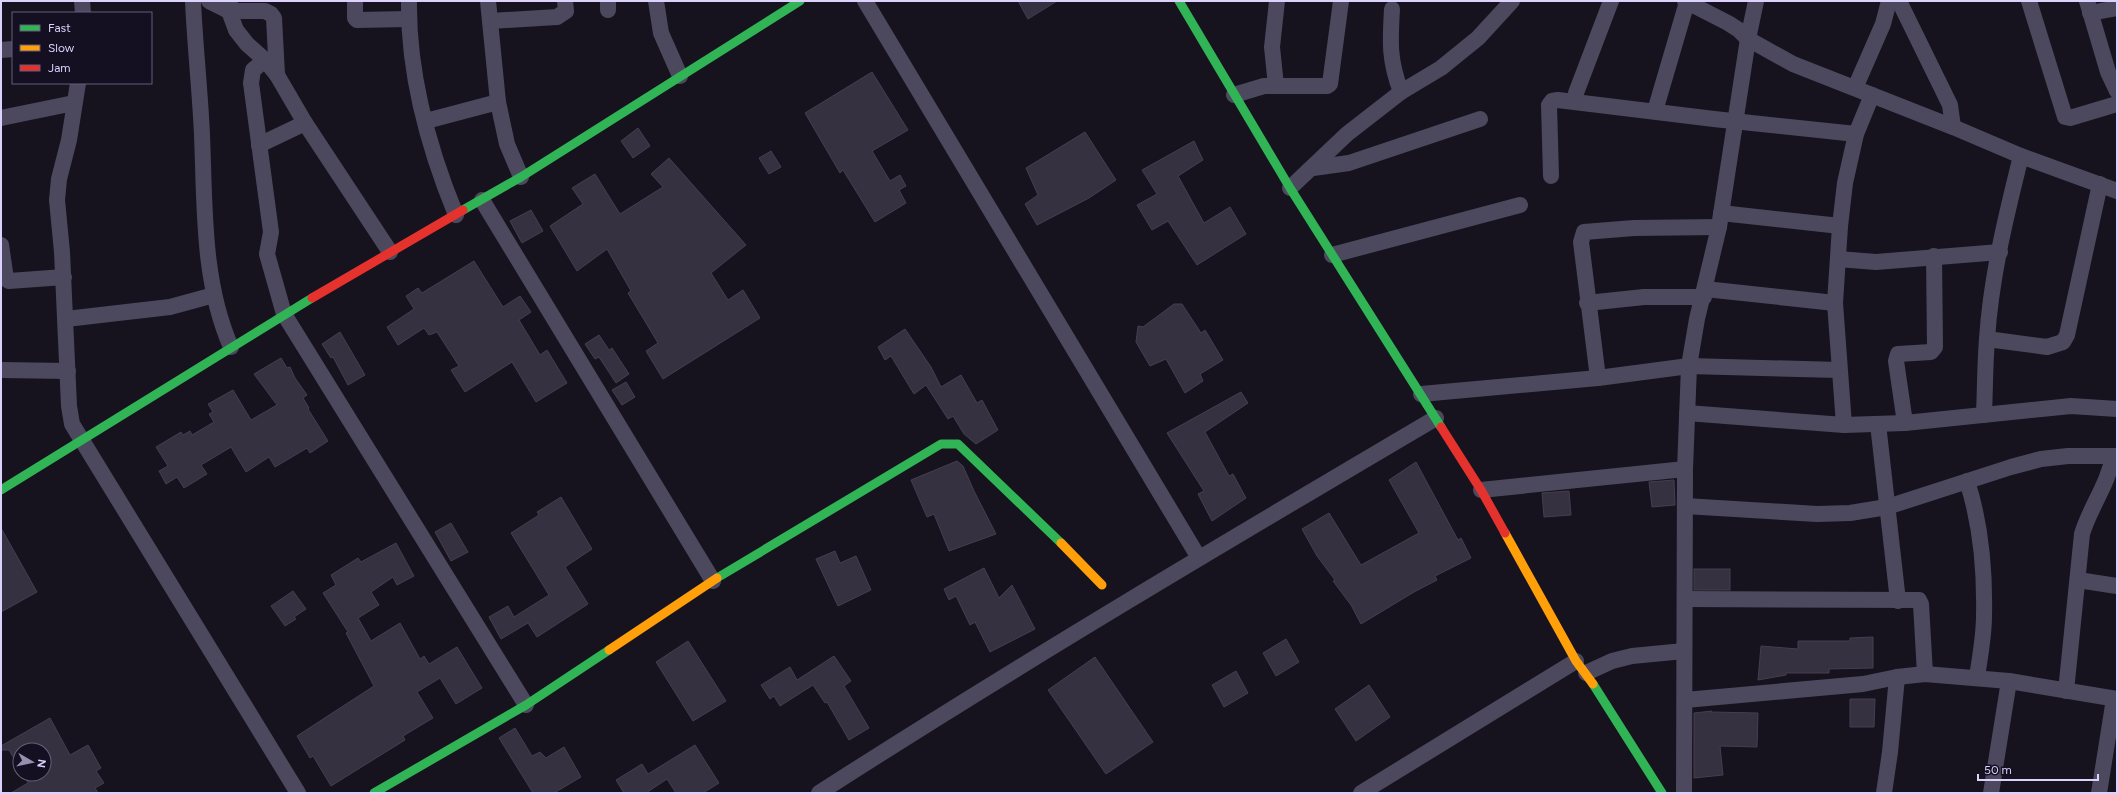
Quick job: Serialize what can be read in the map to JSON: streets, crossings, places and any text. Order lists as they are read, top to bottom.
{
  "legend": ["Fast", "Slow", "Jam"],
  "scale_bar": "50 m",
  "north": "right"
}
